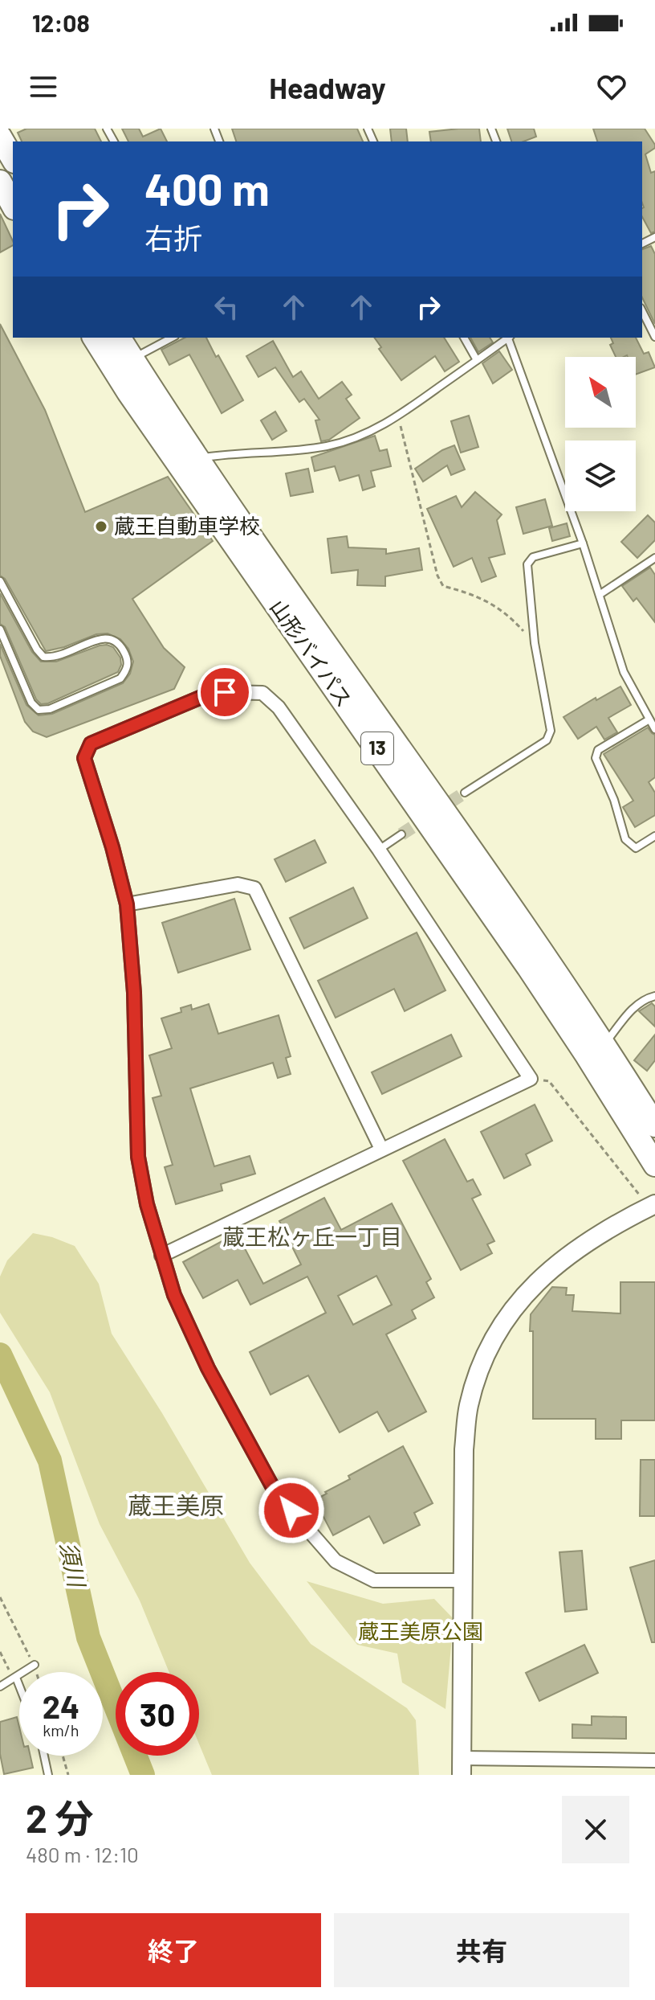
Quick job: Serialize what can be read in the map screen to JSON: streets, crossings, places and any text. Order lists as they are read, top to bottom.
{
  "streets": {
    "highway": ["山形バイパス", "13"]
  },
  "districts": ["蔵王松ヶ丘一丁目", "蔵王美原"],
  "water": ["須川"],
  "parks": ["蔵王美原公園"],
  "places": ["蔵王自動車学校"],
  "north": "top left",
  "page": {
    "status": "12:08",
    "header": "Headway",
    "turn": ["400 m", "右折"],
    "speed": "24 km/h",
    "limit": "30",
    "heading": ["2 分", "480 m · 12:10"],
    "buttons": ["終了", "共有"]
  }
}
